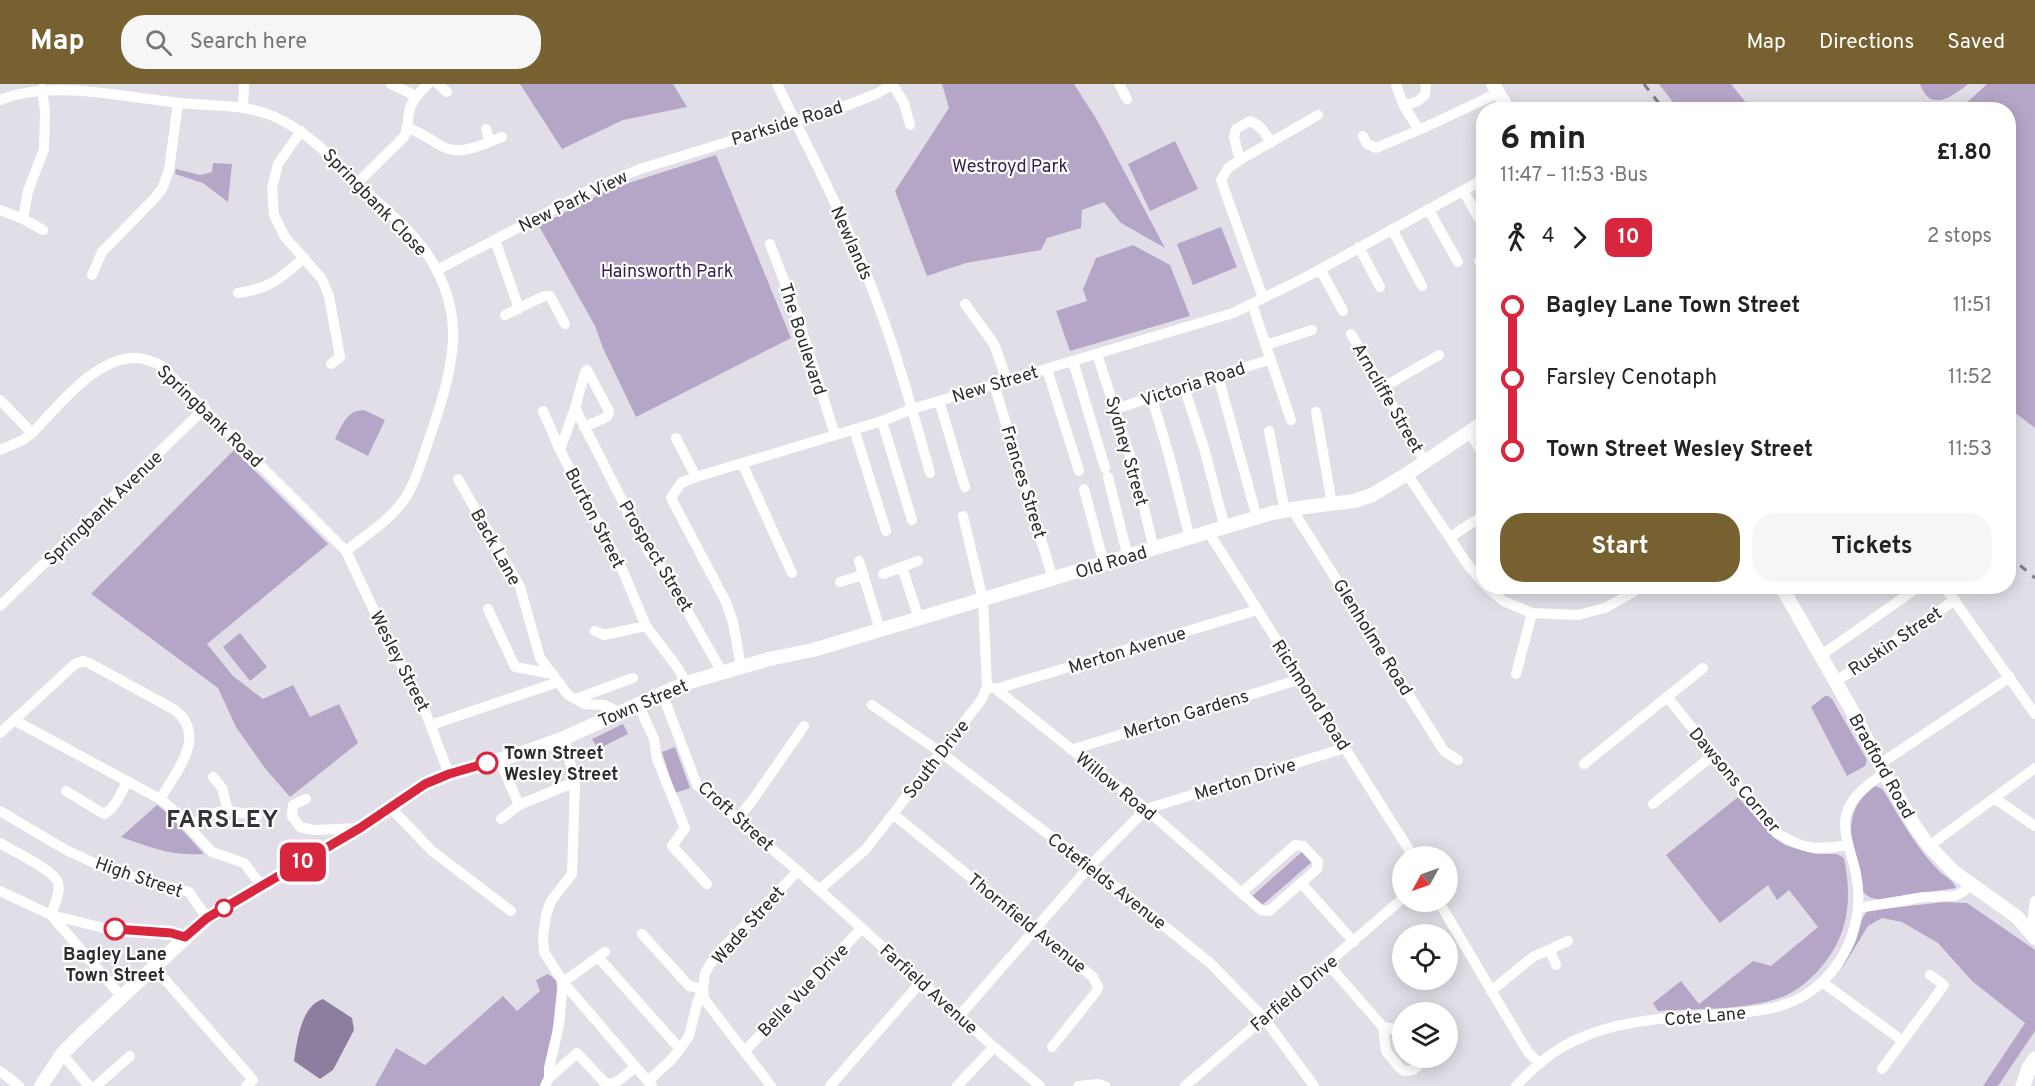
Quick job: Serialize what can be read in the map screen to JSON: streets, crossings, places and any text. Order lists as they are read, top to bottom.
{
  "streets": {
    "main road": ["Old Road", "Town Street", "Bradford Road"],
    "street": [
      "Parkside Road",
      "New Park View",
      "Springbank Close",
      "Newlands",
      "The Boulevard",
      "New Street",
      "Victoria Road",
      "Arncliffe Street",
      "Springbank Road",
      "Sydney Street",
      "Frances Street",
      "Springbank Avenue",
      "Burton Street",
      "Back Lane",
      "Prospect Street",
      "Glenholme Road",
      "Ruskin Street",
      "Merton Avenue",
      "Wesley Street",
      "Richmond Road",
      "Merton Gardens",
      "South Drive",
      "Merton Drive",
      "Dawsons Corner",
      "Willow Road",
      "Croft Street",
      "High Street",
      "Cotefields Avenue",
      "Thornfield Avenue",
      "Wade Street",
      "Farfield Avenue",
      "Belle Vue Drive",
      "Farfield Drive",
      "Cote Lane"
    ]
  },
  "crossings": [
    ["Parkside Road", "New Park View"],
    ["Parkside Road", "Newlands"],
    ["New Park View", "Springbank Close"],
    ["Springbank Close", "Springbank Road"],
    ["Springbank Close", "Wesley Street"],
    ["Newlands", "New Street"],
    ["The Boulevard", "New Street"],
    ["New Street", "Sydney Street"],
    ["New Street", "Frances Street"],
    ["New Street", "Old Road"],
    ["Victoria Road", "Sydney Street"],
    ["Arncliffe Street", "Old Road"],
    ["Springbank Road", "Springbank Avenue"],
    ["Springbank Road", "Wesley Street"],
    ["Sydney Street", "Old Road"],
    ["Frances Street", "Old Road"],
    ["Burton Street", "Town Street"],
    ["Prospect Street", "Old Road"],
    ["Prospect Street", "Town Street"],
    ["Old Road", "Glenholme Road"],
    ["Old Road", "Richmond Road"],
    ["Old Road", "Town Street"],
    ["Ruskin Street", "Bradford Road"],
    ["Merton Avenue", "Richmond Road"],
    ["Merton Avenue", "South Drive"],
    ["Merton Avenue", "Willow Road"],
    ["Wesley Street", "Town Street"],
    ["Richmond Road", "Merton Gardens"],
    ["Richmond Road", "Merton Drive"],
    ["Town Street", "Croft Street"],
    ["Town Street", "High Street"],
    ["Merton Gardens", "Willow Road"],
    ["South Drive", "Willow Road"],
    ["South Drive", "Croft Street"],
    ["South Drive", "Cotefields Avenue"],
    ["South Drive", "Thornfield Avenue"],
    ["South Drive", "Farfield Avenue"],
    ["Bradford Road", "Cote Lane"],
    ["Merton Drive", "Willow Road"],
    ["Dawsons Corner", "Cote Lane"],
    ["Croft Street", "Wade Street"],
    ["Croft Street", "Farfield Avenue"],
    ["Cotefields Avenue", "Farfield Drive"],
    ["Farfield Avenue", "Belle Vue Drive"]
  ],
  "districts": ["FARSLEY"],
  "parks": ["Westroyd Park", "Hainsworth Park"],
  "places": ["Town Street Wesley Street", "Bagley Lane Town Street"],
  "lines": ["bus line 10"],
  "north": "bottom left",
  "page": {
    "header": "Map",
    "search": "Search here",
    "nav": ["Map", "Directions", "Saved"],
    "on_map": "10",
    "heading": ["6 min", "11:47 – 11:53 · Bus", "£1.80"],
    "legs": ["4", "10", "2 stops"],
    "list": [
      {
        "name": "Bagley Lane Town Street",
        "value": "11:51"
      },
      {
        "name": "Farsley Cenotaph",
        "value": "11:52"
      },
      {
        "name": "Town Street Wesley Street",
        "value": "11:53"
      }
    ],
    "buttons": ["Start", "Tickets"]
  }
}
